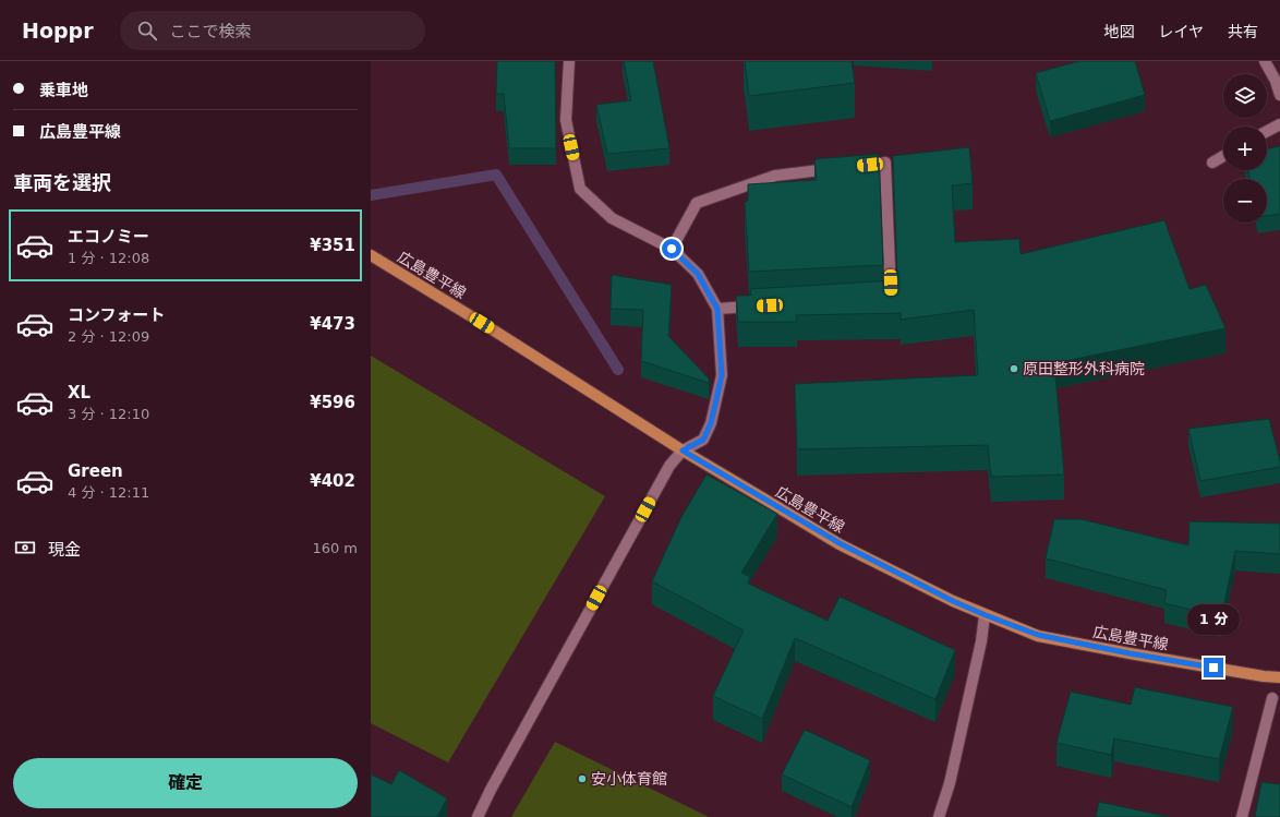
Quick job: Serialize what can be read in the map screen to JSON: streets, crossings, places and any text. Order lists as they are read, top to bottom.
{
  "streets": {
    "main road": ["広島豊平線"]
  },
  "places": ["原田整形外科病院", "安小体育館"],
  "page": {
    "header": "Hoppr",
    "search": "ここで検索",
    "nav": ["地図", "レイヤ", "共有"],
    "banner": ["乗車地", "広島豊平線"],
    "map_buttons": ["+", "−"],
    "heading": "車両を選択",
    "list": [
      {
        "name": "エコノミー",
        "note": "1 分 · 12:08",
        "value": "¥351"
      },
      {
        "name": "コンフォート",
        "note": "2 分 · 12:09",
        "value": "¥473"
      },
      {
        "name": "XL",
        "note": "3 分 · 12:10",
        "value": "¥596"
      },
      {
        "name": "Green",
        "note": "4 分 · 12:11",
        "value": "¥402"
      }
    ],
    "pay": ["現金", "160 m"],
    "bubble": "1 分",
    "buttons": "確定"
  }
}
